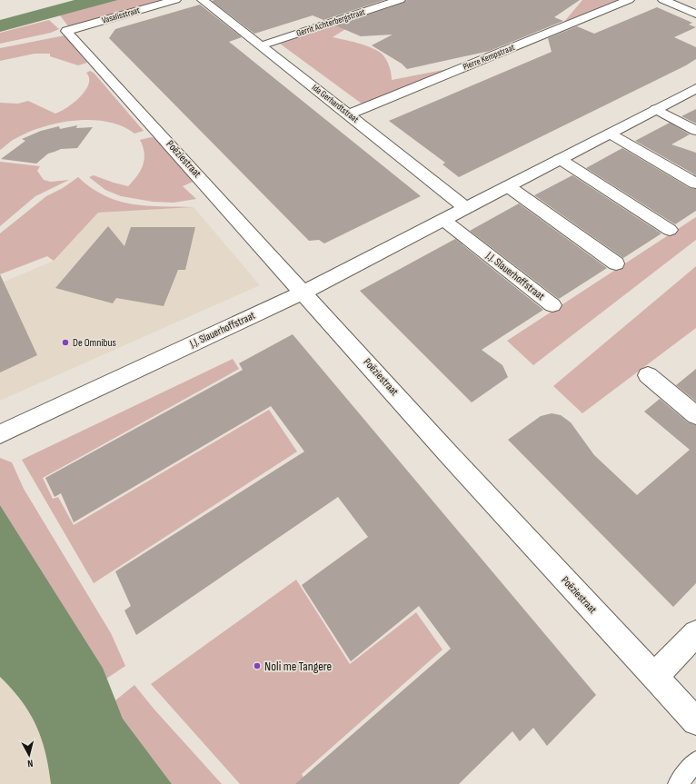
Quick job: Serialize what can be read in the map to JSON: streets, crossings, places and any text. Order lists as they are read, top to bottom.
{
  "streets": {
    "street": [
      "Vasalisstraat",
      "Gerrit Achterbergstraat",
      "Pierre Kempstraat",
      "Ida Gerhardtstraat",
      "Poëziestraat",
      "J.J. Slauerhoffstraat"
    ]
  },
  "crossings": [
    ["Vasalisstraat", "Poëziestraat"],
    ["Gerrit Achterbergstraat", "Ida Gerhardtstraat"],
    ["Pierre Kempstraat", "Ida Gerhardtstraat"],
    ["Ida Gerhardtstraat", "J.J. Slauerhoffstraat"],
    ["Poëziestraat", "J.J. Slauerhoffstraat"]
  ],
  "places": ["De Omnibus", "Noli me Tangere"],
  "north": "bottom"
}
